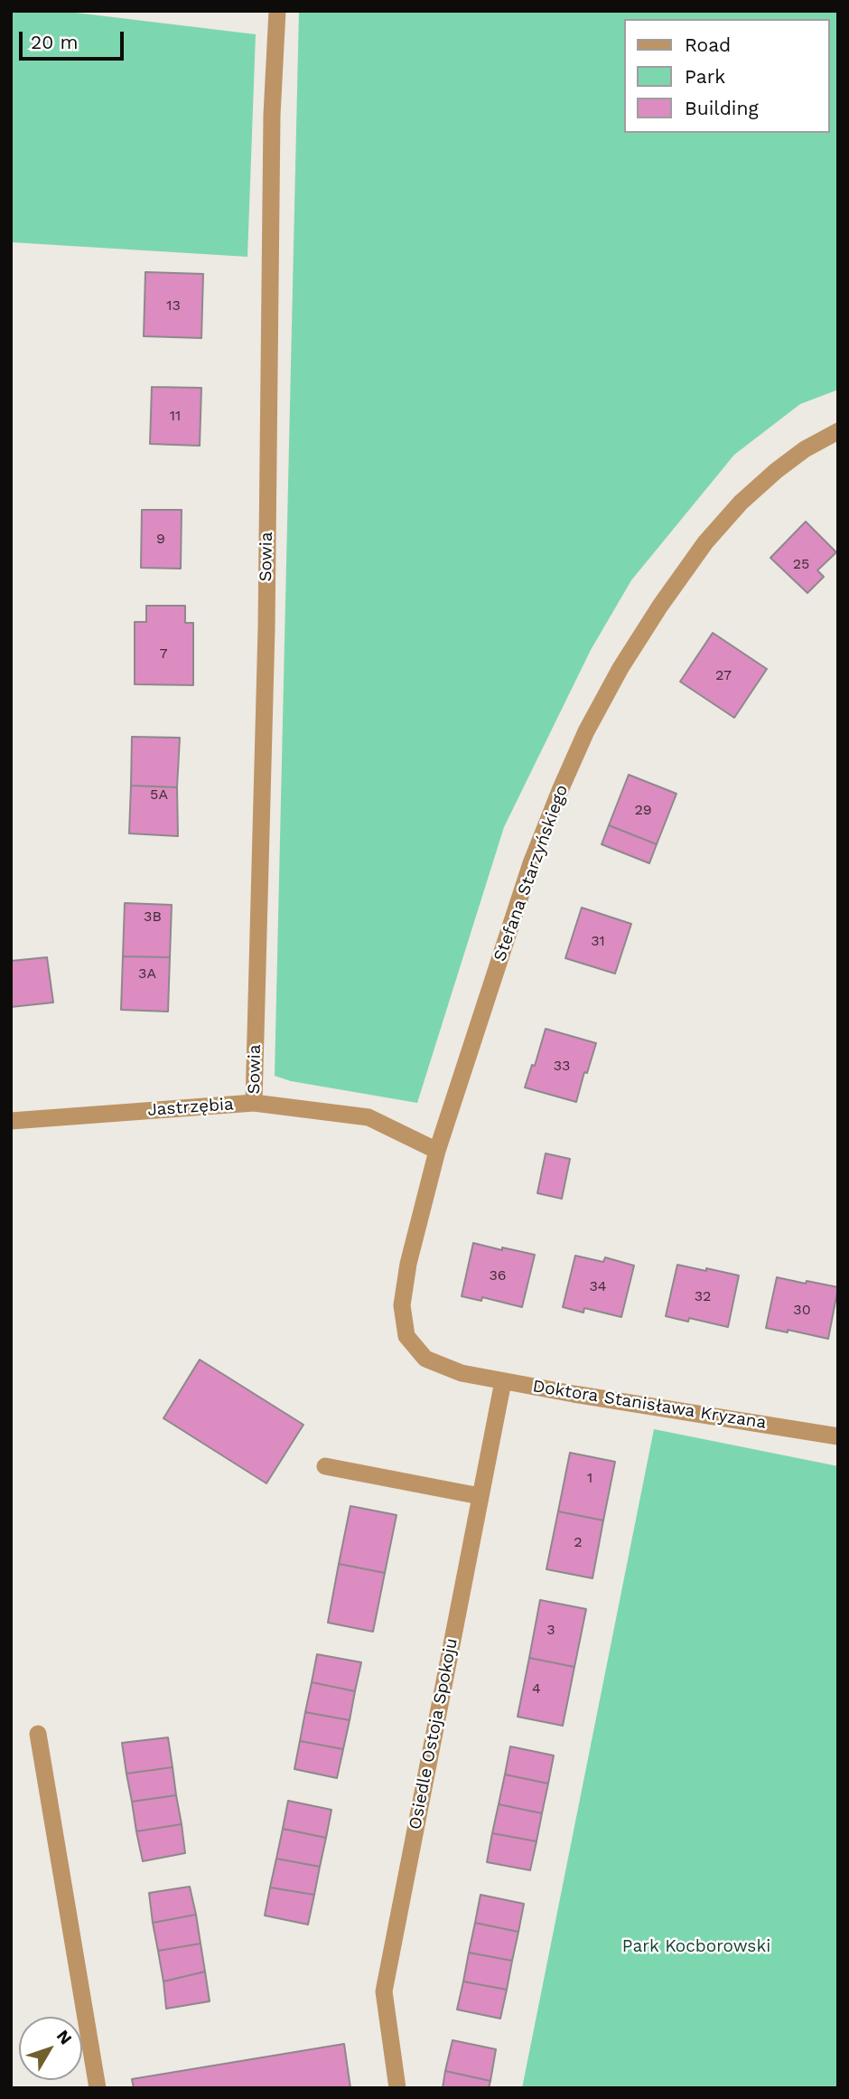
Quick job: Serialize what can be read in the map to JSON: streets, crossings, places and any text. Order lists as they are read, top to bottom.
{
  "streets": {
    "street": [
      "Sowia",
      "Stefana Starzyńskiego",
      "Jastrzębia",
      "Doktora Stanisława Kryzana",
      "Osiedle Ostoja Spokoju"
    ]
  },
  "crossings": [
    ["Sowia", "Jastrzębia"],
    ["Stefana Starzyńskiego", "Jastrzębia"],
    ["Stefana Starzyńskiego", "Doktora Stanisława Kryzana"],
    ["Doktora Stanisława Kryzana", "Osiedle Ostoja Spokoju"]
  ],
  "parks": ["Park Kocborowski"],
  "house_numbers": [
    "13",
    "11",
    "9",
    "25",
    "7",
    "27",
    "5A",
    "29",
    "3B",
    "31",
    "3A",
    "33",
    "36",
    "34",
    "32",
    "30",
    "1",
    "2",
    "3",
    "4"
  ],
  "legend": ["Road", "Park", "Building"],
  "scale_bar": "20 m",
  "north": "top right"
}
